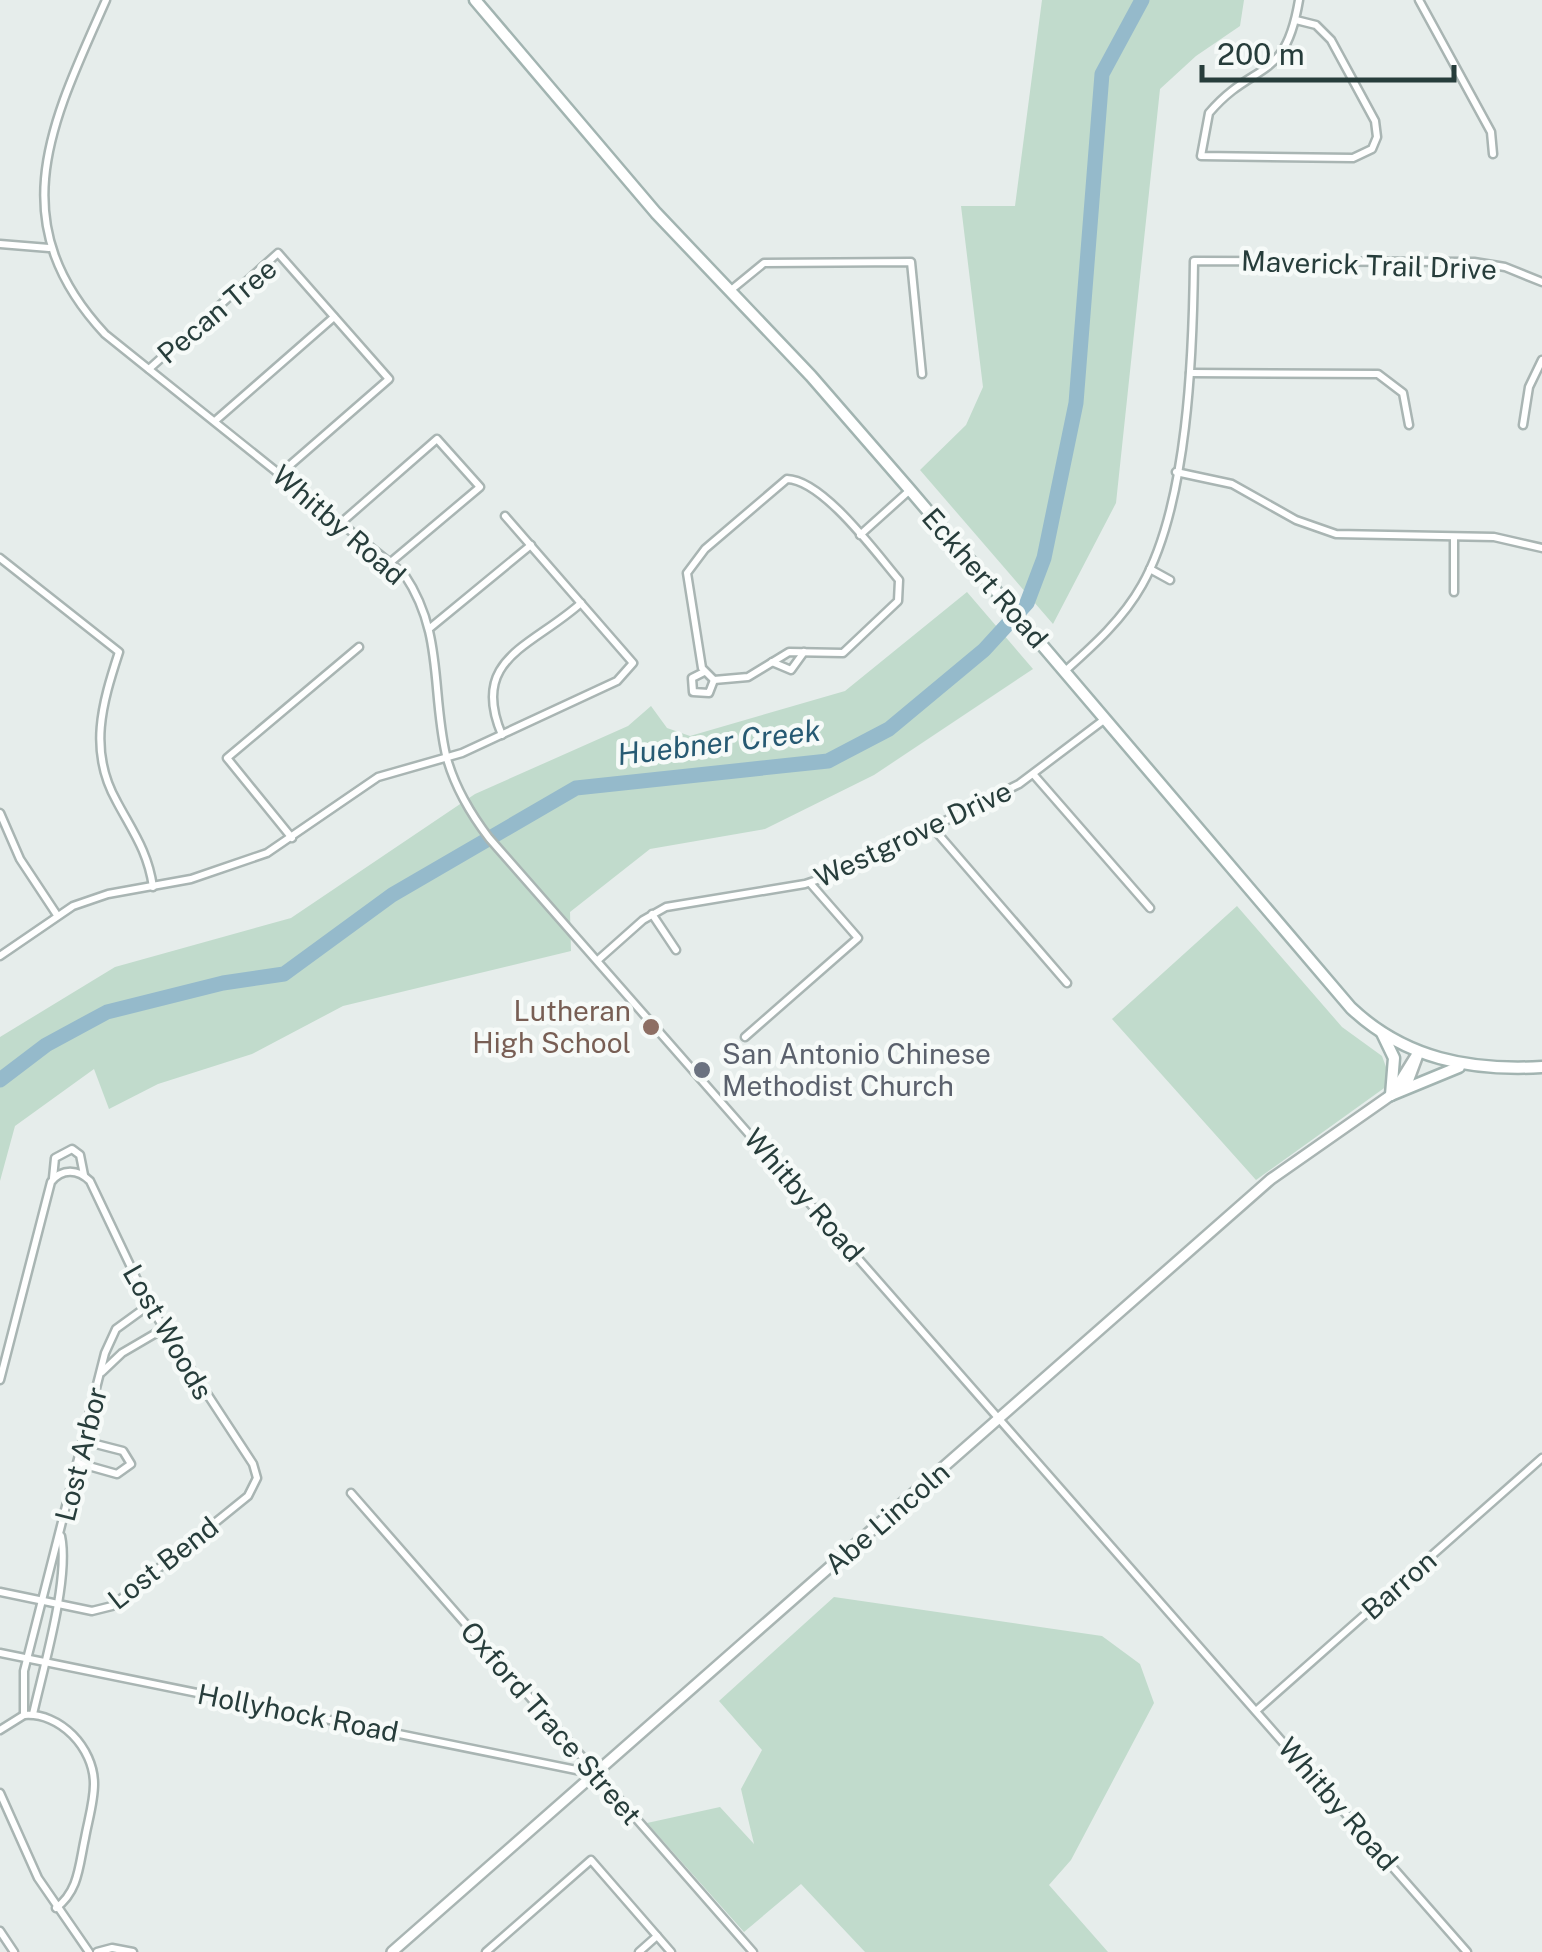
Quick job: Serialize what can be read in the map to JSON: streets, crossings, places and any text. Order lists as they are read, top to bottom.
{
  "streets": {
    "main road": ["Eckhert Road"],
    "street": [
      "Maverick Trail Drive",
      "Pecan Tree",
      "Whitby Road",
      "Westgrove Drive",
      "Lost Woods",
      "Lost Arbor",
      "Abe Lincoln",
      "Lost Bend",
      "Barron",
      "Hollyhock Road",
      "Oxford Trace Street"
    ]
  },
  "crossings": [
    ["Pecan Tree", "Whitby Road"],
    ["Whitby Road", "Westgrove Drive"],
    ["Whitby Road", "Abe Lincoln"],
    ["Whitby Road", "Barron"],
    ["Eckhert Road", "Westgrove Drive"],
    ["Eckhert Road", "Abe Lincoln"],
    ["Lost Woods", "Lost Arbor"],
    ["Lost Woods", "Lost Bend"],
    ["Lost Arbor", "Lost Bend"],
    ["Lost Arbor", "Hollyhock Road"],
    ["Abe Lincoln", "Hollyhock Road"],
    ["Abe Lincoln", "Oxford Trace Street"],
    ["Hollyhock Road", "Oxford Trace Street"]
  ],
  "water": ["Huebner Creek"],
  "places": ["Lutheran High School", "San Antonio Chinese Methodist Church"],
  "scale_bar": "200 m"
}
